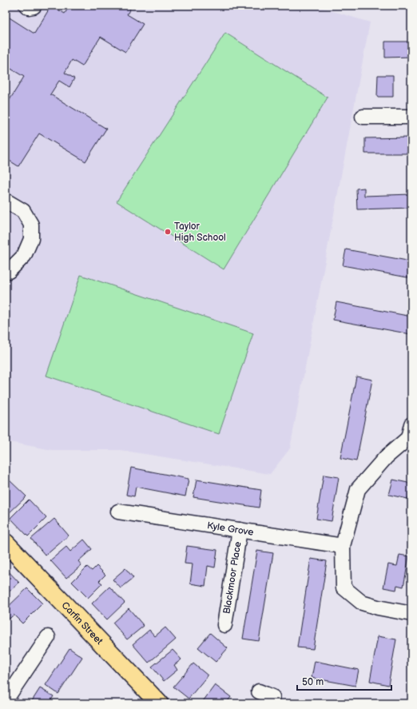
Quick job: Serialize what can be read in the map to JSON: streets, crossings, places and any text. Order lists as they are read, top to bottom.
{
  "streets": {
    "main road": ["Carfin Street"],
    "street": ["Kyle Grove", "Blackmoor Place"]
  },
  "crossings": [
    ["Kyle Grove", "Blackmoor Place"]
  ],
  "places": ["Taylor High School"],
  "scale_bar": "50 m"
}
